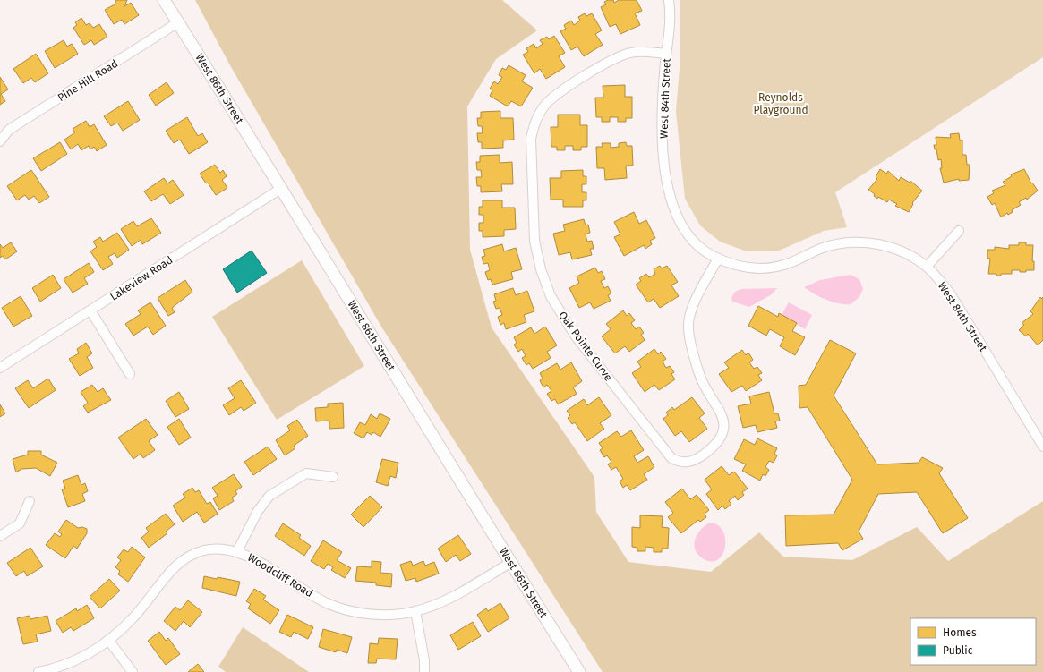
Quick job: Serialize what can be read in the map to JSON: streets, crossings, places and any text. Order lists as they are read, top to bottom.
{
  "streets": {
    "street": [
      "Pine Hill Road",
      "West 86th Street",
      "West 84th Street",
      "Lakeview Road",
      "Oak Pointe Curve",
      "Woodcliff Road"
    ]
  },
  "crossings": [
    ["Pine Hill Road", "West 86th Street"],
    ["West 86th Street", "Lakeview Road"],
    ["West 86th Street", "Woodcliff Road"],
    ["West 84th Street", "Oak Pointe Curve"]
  ],
  "parks": ["Reynolds Playground"],
  "legend": ["Homes", "Public"]
}
